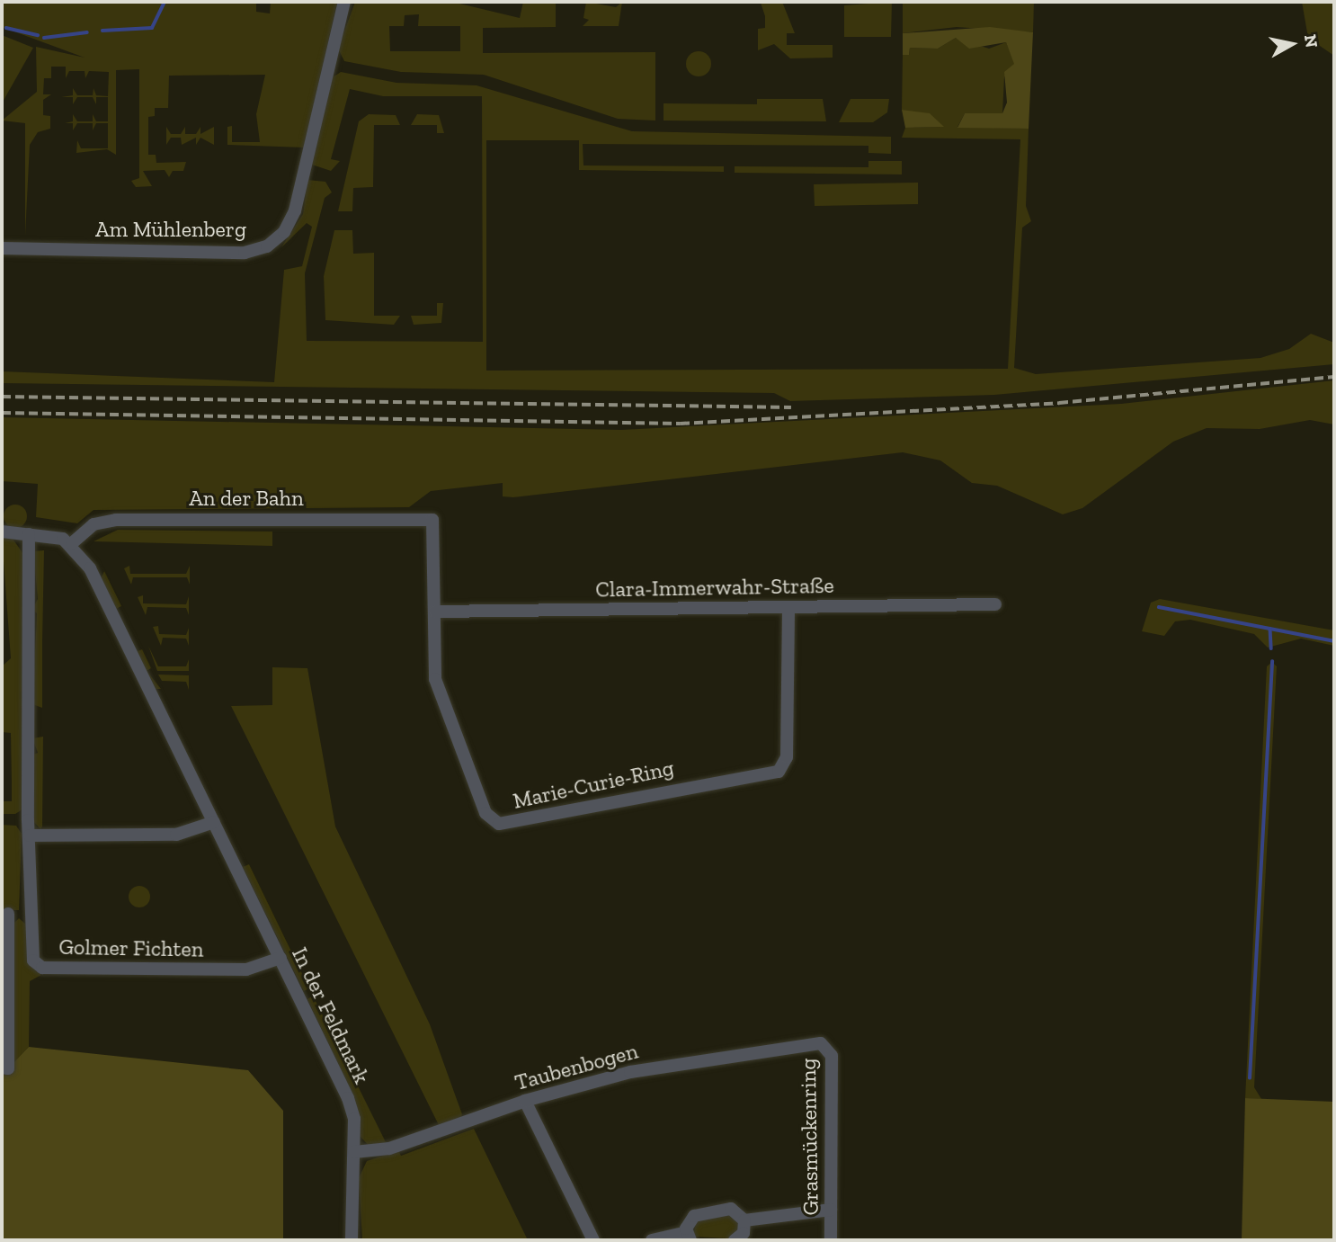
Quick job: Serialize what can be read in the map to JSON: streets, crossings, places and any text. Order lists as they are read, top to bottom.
{
  "streets": {
    "street": [
      "Am Mühlenberg",
      "An der Bahn",
      "Clara-Immerwahr-Straße",
      "Marie-Curie-Ring",
      "Golmer Fichten",
      "In der Feldmark",
      "Taubenbogen",
      "Grasmückenring"
    ]
  },
  "crossings": [
    ["An der Bahn", "Marie-Curie-Ring"],
    ["An der Bahn", "In der Feldmark"],
    ["Clara-Immerwahr-Straße", "Marie-Curie-Ring"],
    ["Golmer Fichten", "In der Feldmark"],
    ["In der Feldmark", "Taubenbogen"],
    ["Taubenbogen", "Grasmückenring"]
  ],
  "north": "right"
}
